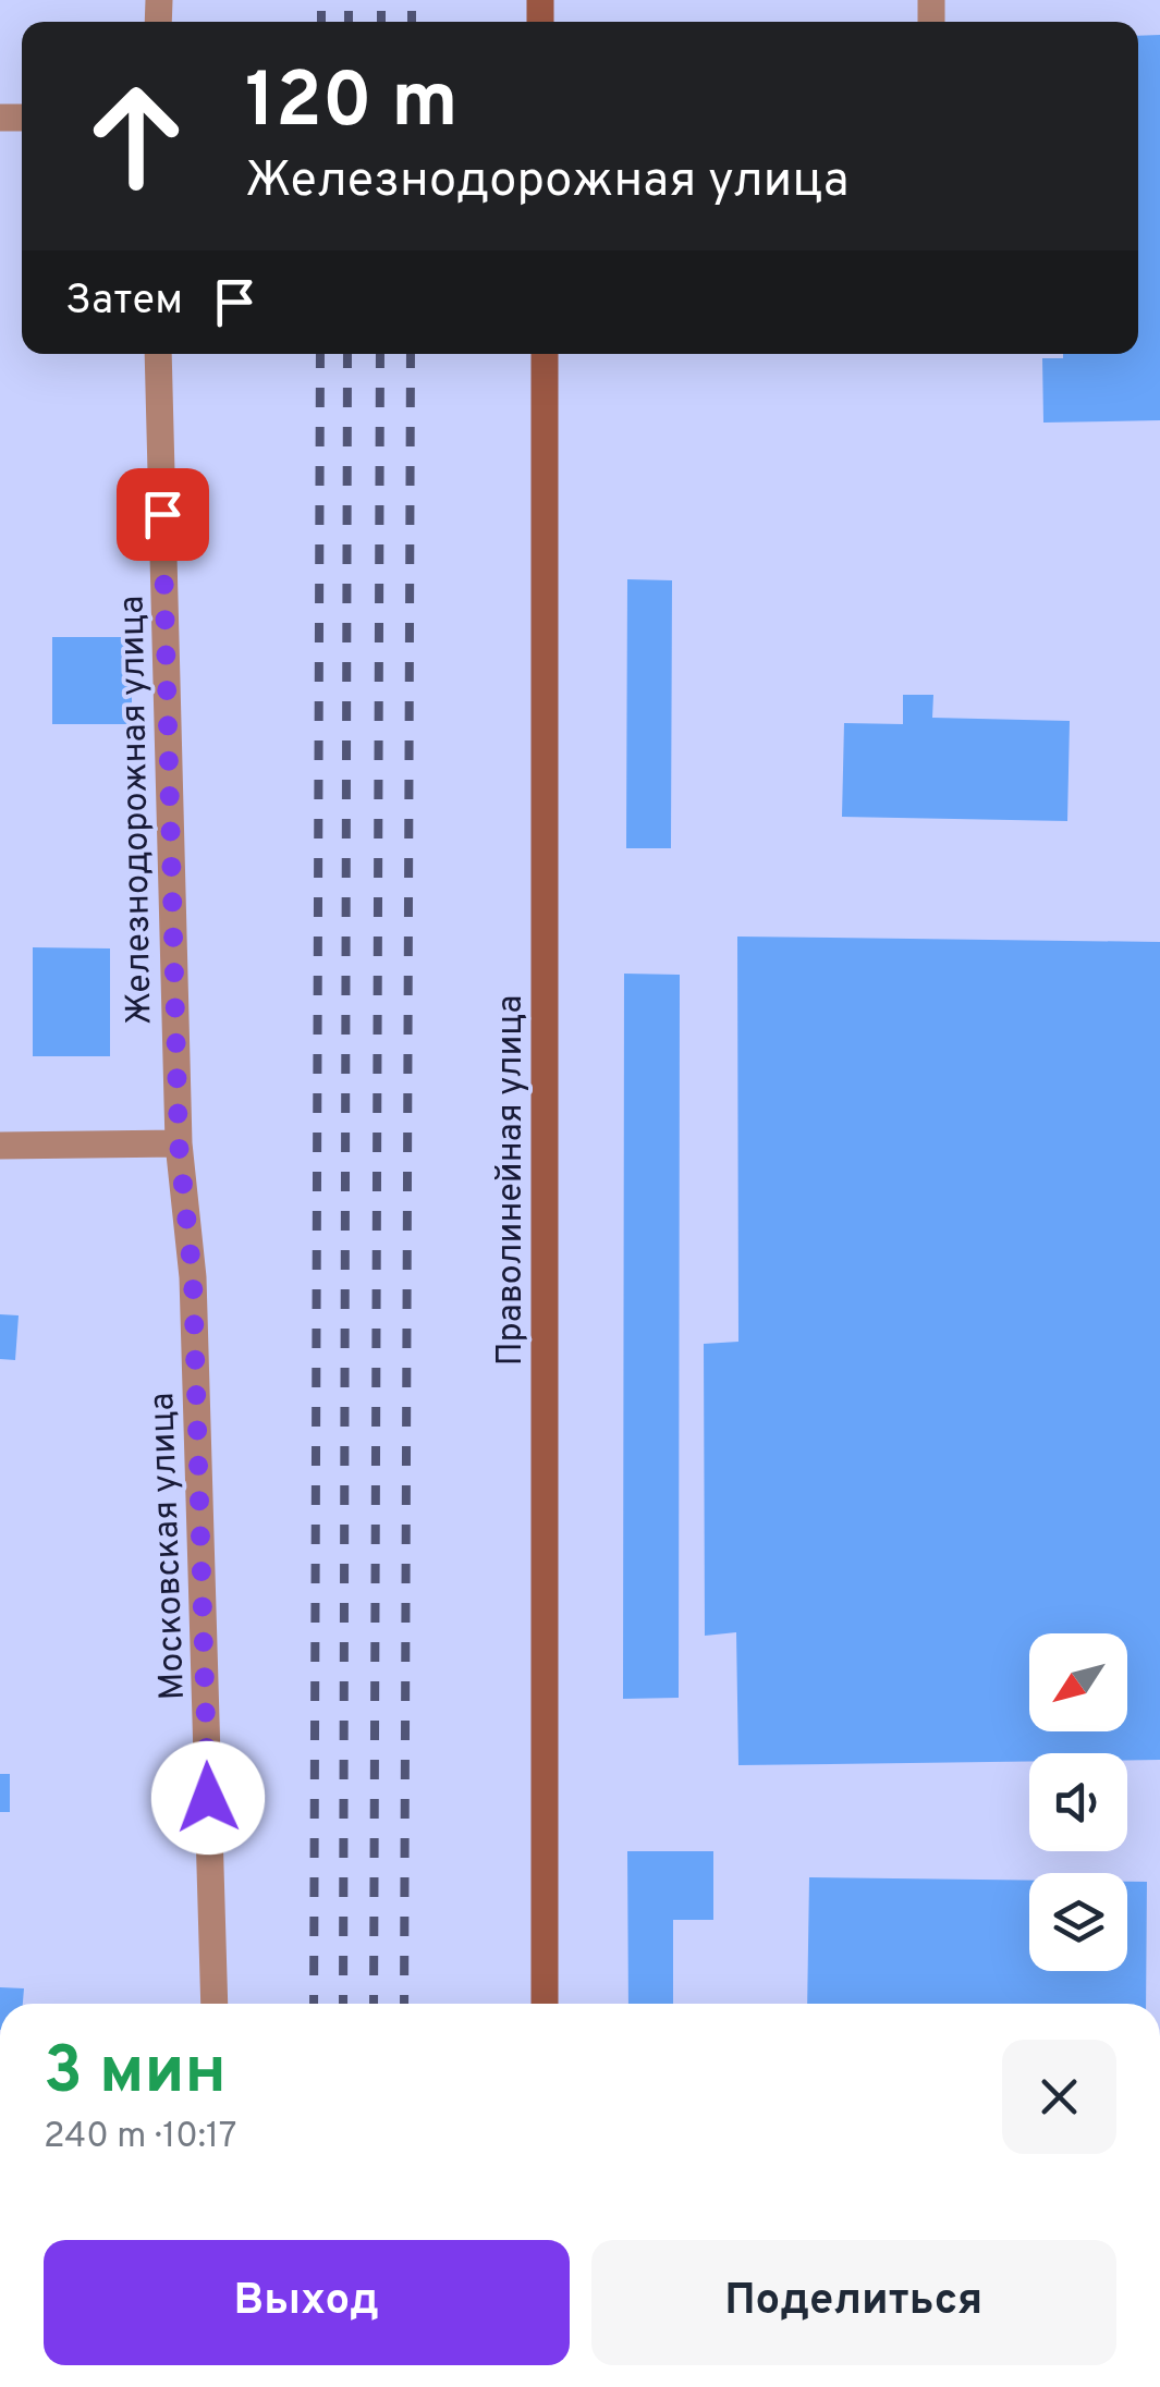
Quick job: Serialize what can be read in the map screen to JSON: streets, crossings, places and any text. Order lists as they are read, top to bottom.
{
  "streets": {
    "main road": ["Праволинейная улица"],
    "street": ["Железнодорожная улица", "Московская улица"]
  },
  "crossings": [
    ["Железнодорожная улица", "Московская улица"]
  ],
  "north": "bottom left",
  "page": {
    "turn": ["120 m", "Железнодорожная улица"],
    "then": "Затем",
    "heading": ["3 мин", "240 m · 10:17"],
    "buttons": ["Выход", "Поделиться"]
  }
}
